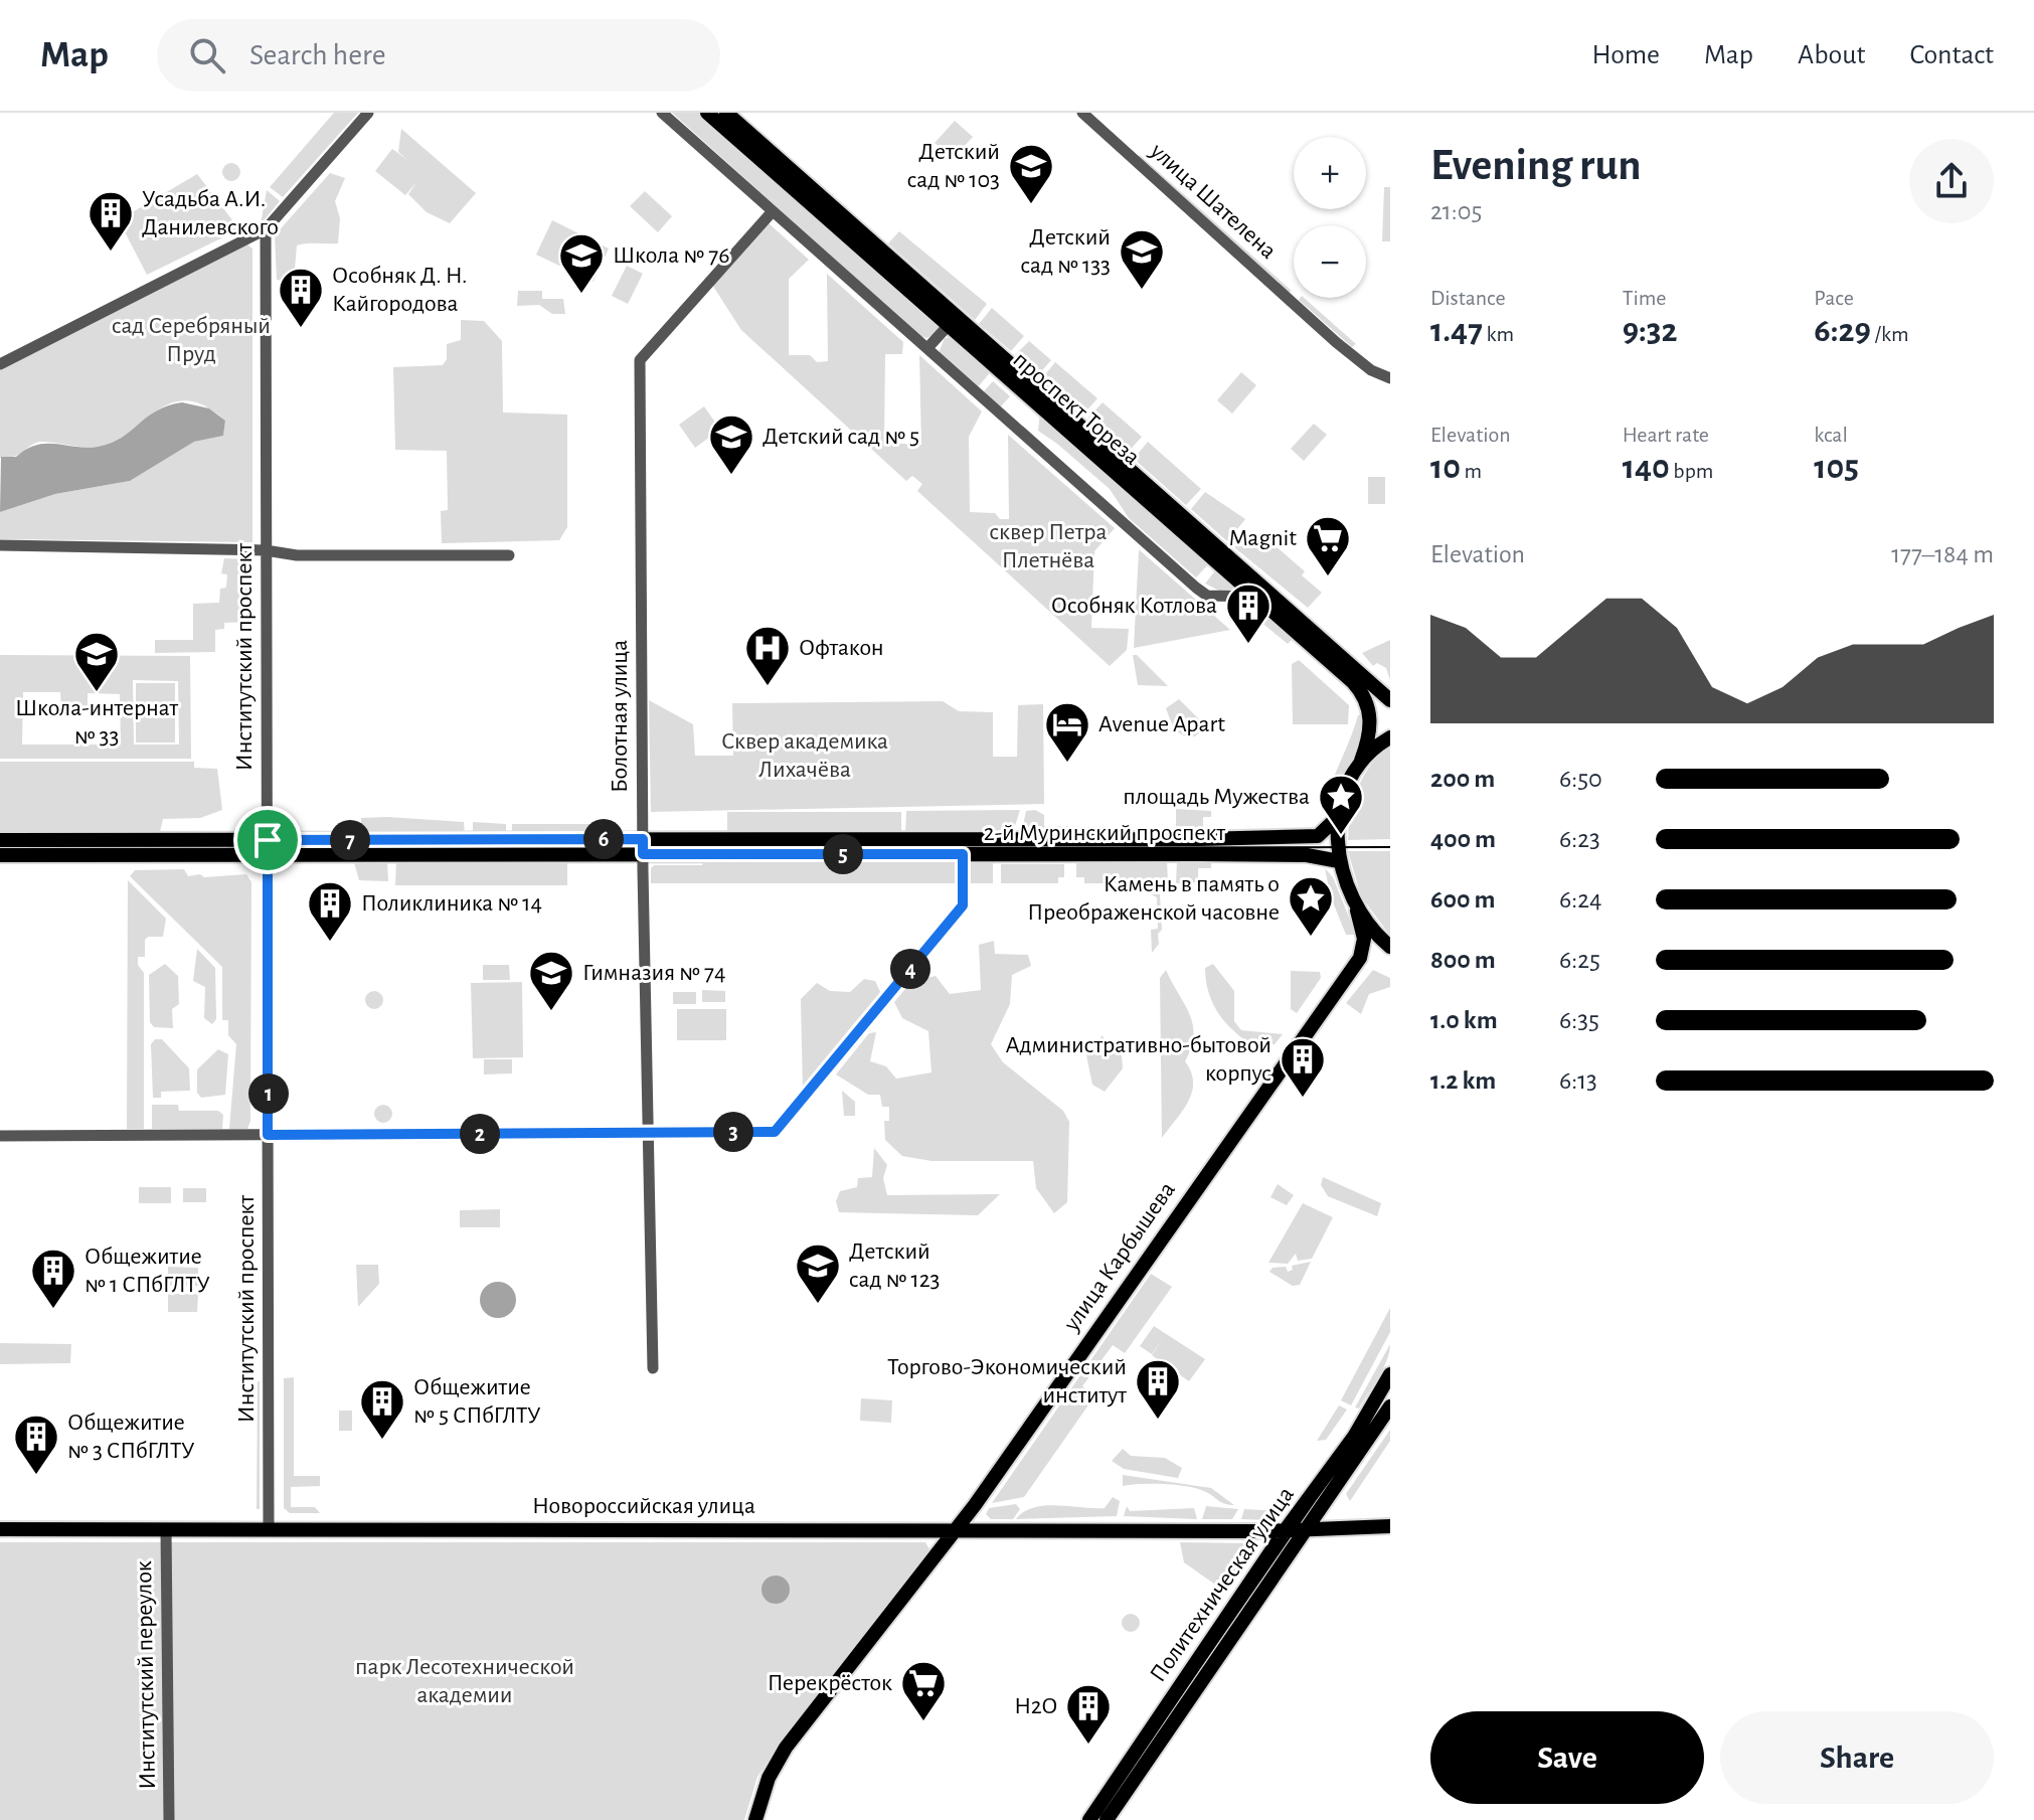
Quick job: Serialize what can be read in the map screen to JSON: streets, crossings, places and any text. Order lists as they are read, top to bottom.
{
  "streets": {
    "main road": [
      "проспект Тореза",
      "2-й Муринский проспект",
      "улица Карбышева",
      "Новороссийская улица",
      "Политехническая улица"
    ],
    "street": [
      "улица Шателена",
      "Институтский проспект",
      "Болотная улица",
      "Институтский переулок"
    ]
  },
  "crossings": [
    ["Институтский проспект", "2-й Муринский проспект"],
    ["Институтский проспект", "Новороссийская улица"],
    ["Болотная улица", "2-й Муринский проспект"],
    ["улица Карбышева", "Новороссийская улица"],
    ["Новороссийская улица", "Политехническая улица"],
    ["Новороссийская улица", "Институтский переулок"]
  ],
  "parks": [
    "сад Серебряный Пруд",
    "сквер Петра Плетнёва",
    "Сквер академика Лихачёва",
    "парк Лесотехнической академии"
  ],
  "places": {
    "school or university": [
      "Детский сад № 103",
      "Детский сад № 133",
      "Школа № 76",
      "Детский сад № 5",
      "Школа-интернат № 33",
      "Гимназия № 74",
      "Детский сад № 123"
    ],
    "building": [
      "Усадьба А.И. Данилевского",
      "Особняк Д. Н. Кайгородова",
      "Особняк Котлова",
      "Поликлиника № 14",
      "Административно-бытовой корпус",
      "Общежитие № 1 СПбГЛТУ",
      "Торгово-Экономический институт",
      "Общежитие № 5 СПбГЛТУ",
      "Общежитие № 3 СПбГЛТУ",
      "H2O"
    ],
    "supermarket": ["Magnit", "Перекрёсток"],
    "hospital": ["Офтакон"],
    "hotel": ["Avenue Apart"],
    "place": ["площадь Мужества", "Камень в память о Преображенской часовне"]
  },
  "page": {
    "header": "Map",
    "search": "Search here",
    "nav": [
      "Home",
      "Map",
      "About",
      "Contact"
    ],
    "heading": ["Evening run", "21:05"],
    "map_buttons": ["+", "−"],
    "stats": [
      ["Distance", "1.47 km"],
      ["Time", "9:32"],
      ["Pace", "6:29 /km"],
      ["Elevation", "10 m"],
      ["Heart rate", "140 bpm"],
      ["kcal", "105"]
    ],
    "chart": ["Elevation", "177–184 m"],
    "list": [
      {
        "name": "200 m",
        "note": "6:50"
      },
      {
        "name": "400 m",
        "note": "6:23"
      },
      {
        "name": "600 m",
        "note": "6:24"
      },
      {
        "name": "800 m",
        "note": "6:25"
      },
      {
        "name": "1.0 km",
        "note": "6:35"
      },
      {
        "name": "1.2 km",
        "note": "6:13"
      }
    ],
    "pins": [
      "6",
      "7",
      "5",
      "4",
      "1",
      "3",
      "2"
    ],
    "buttons": ["Save", "Share"]
  }
}
